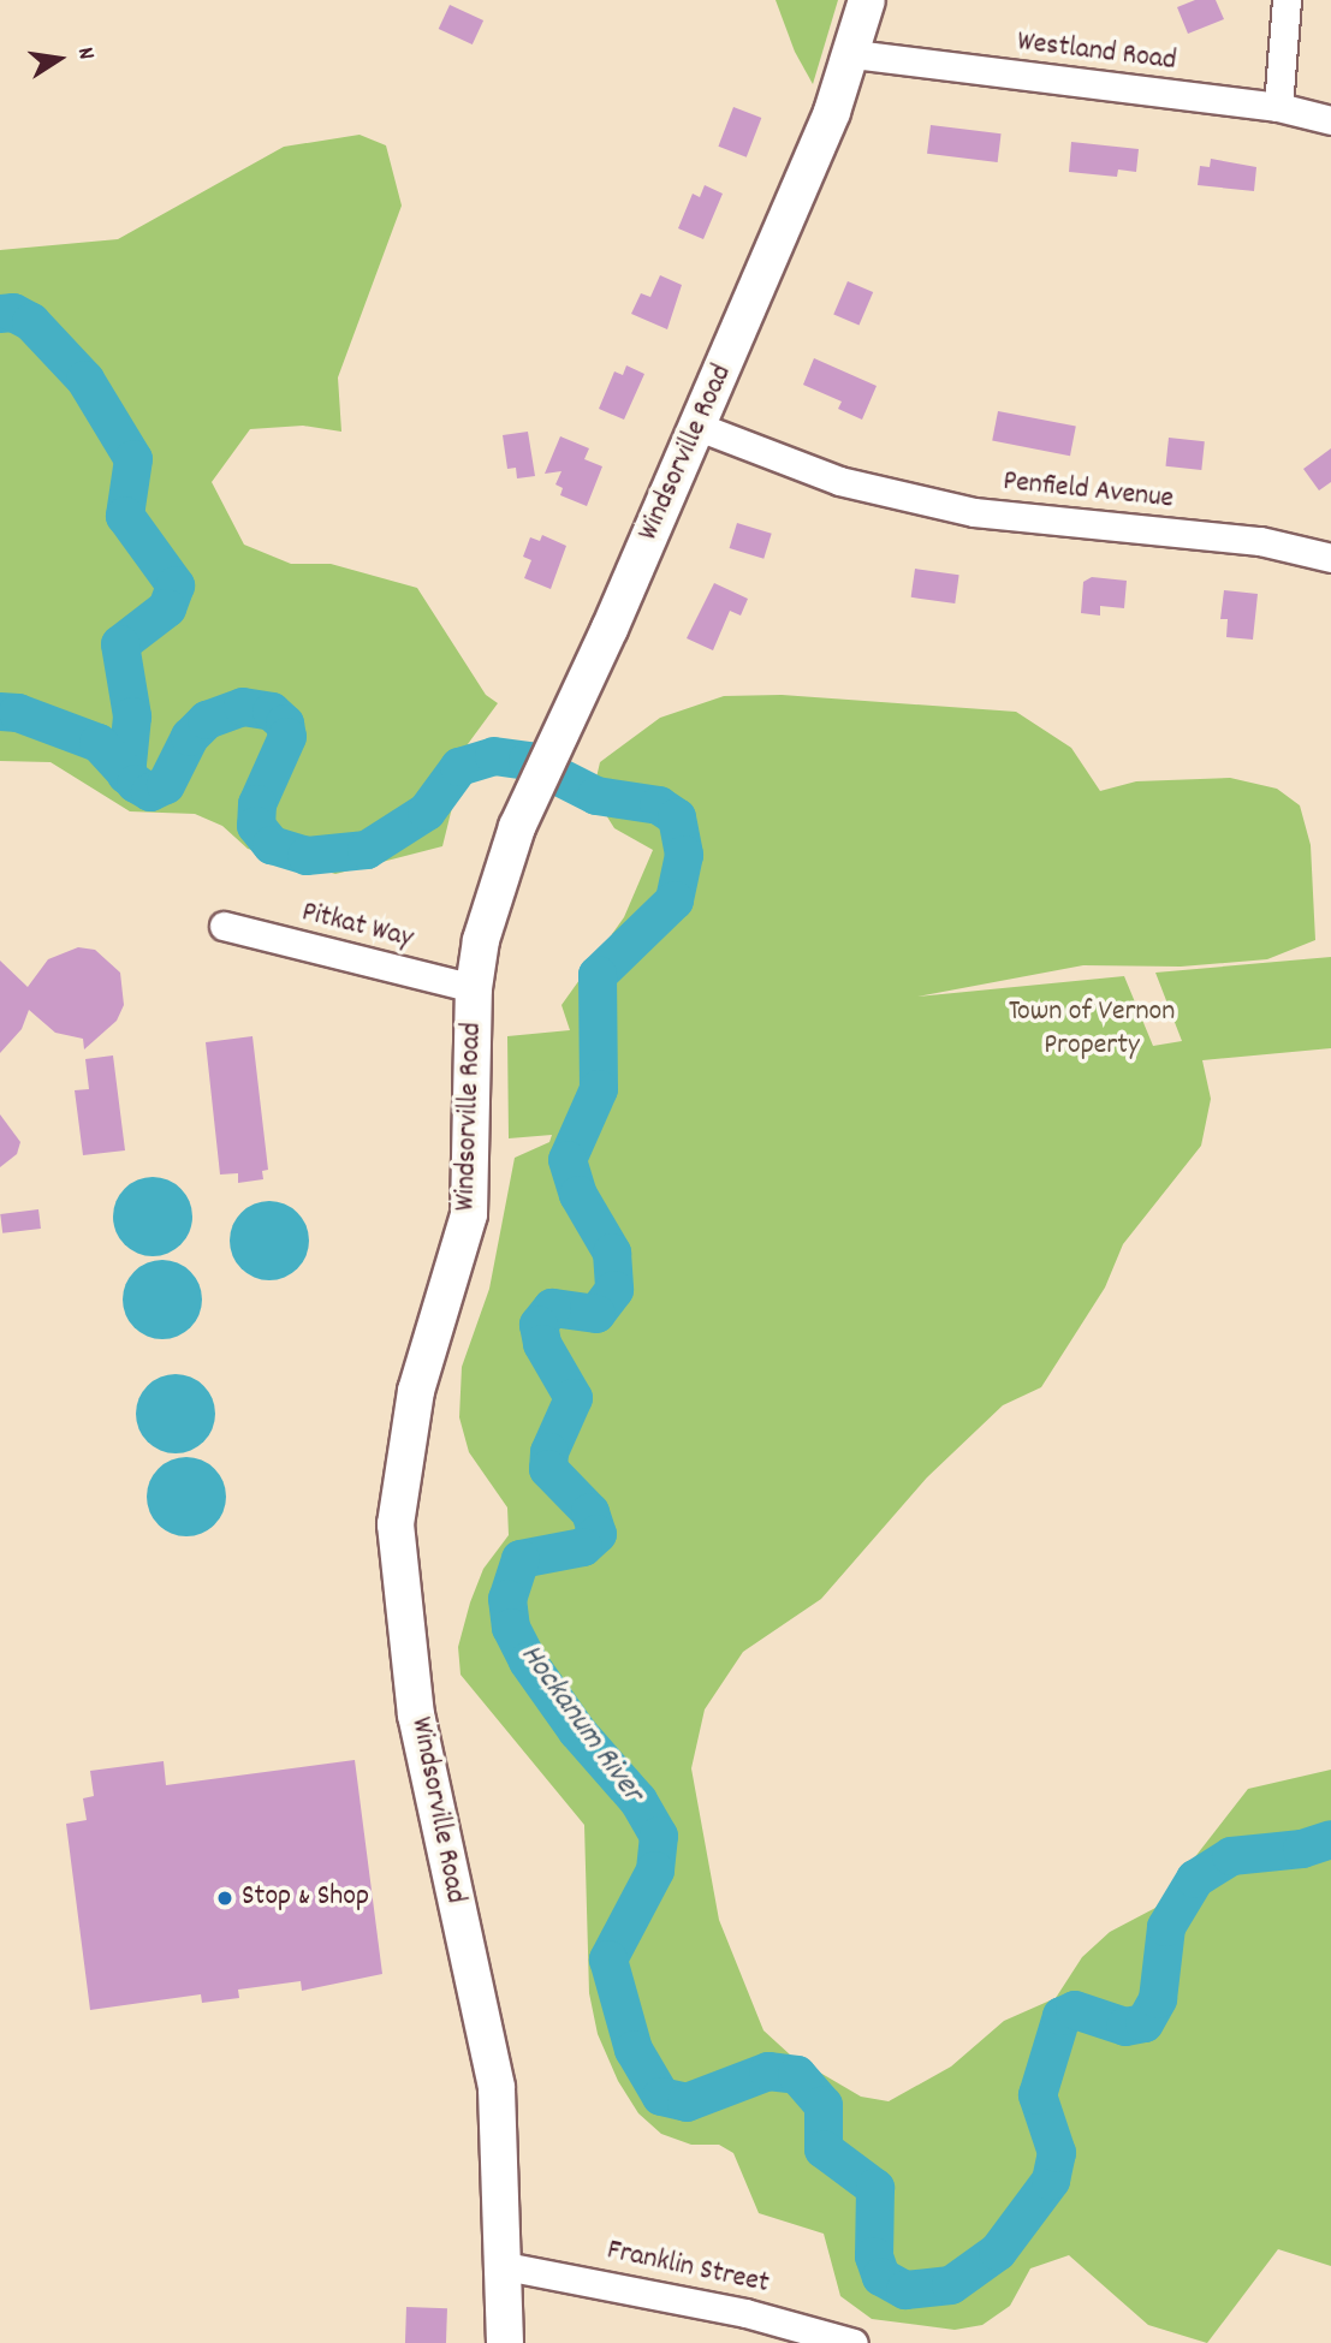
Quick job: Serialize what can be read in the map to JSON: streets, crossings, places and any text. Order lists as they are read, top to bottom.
{
  "streets": {
    "main road": ["Windsorville Road"],
    "street": [
      "Westland Road",
      "Penfield Avenue",
      "Pitkat Way",
      "Franklin Street"
    ]
  },
  "crossings": [
    ["Westland Road", "Windsorville Road"],
    ["Windsorville Road", "Penfield Avenue"],
    ["Windsorville Road", "Pitkat Way"],
    ["Windsorville Road", "Franklin Street"]
  ],
  "water": ["Hockanum River"],
  "parks": ["Town of Vernon Property"],
  "places": ["Stop & Shop"],
  "north": "right"
}
